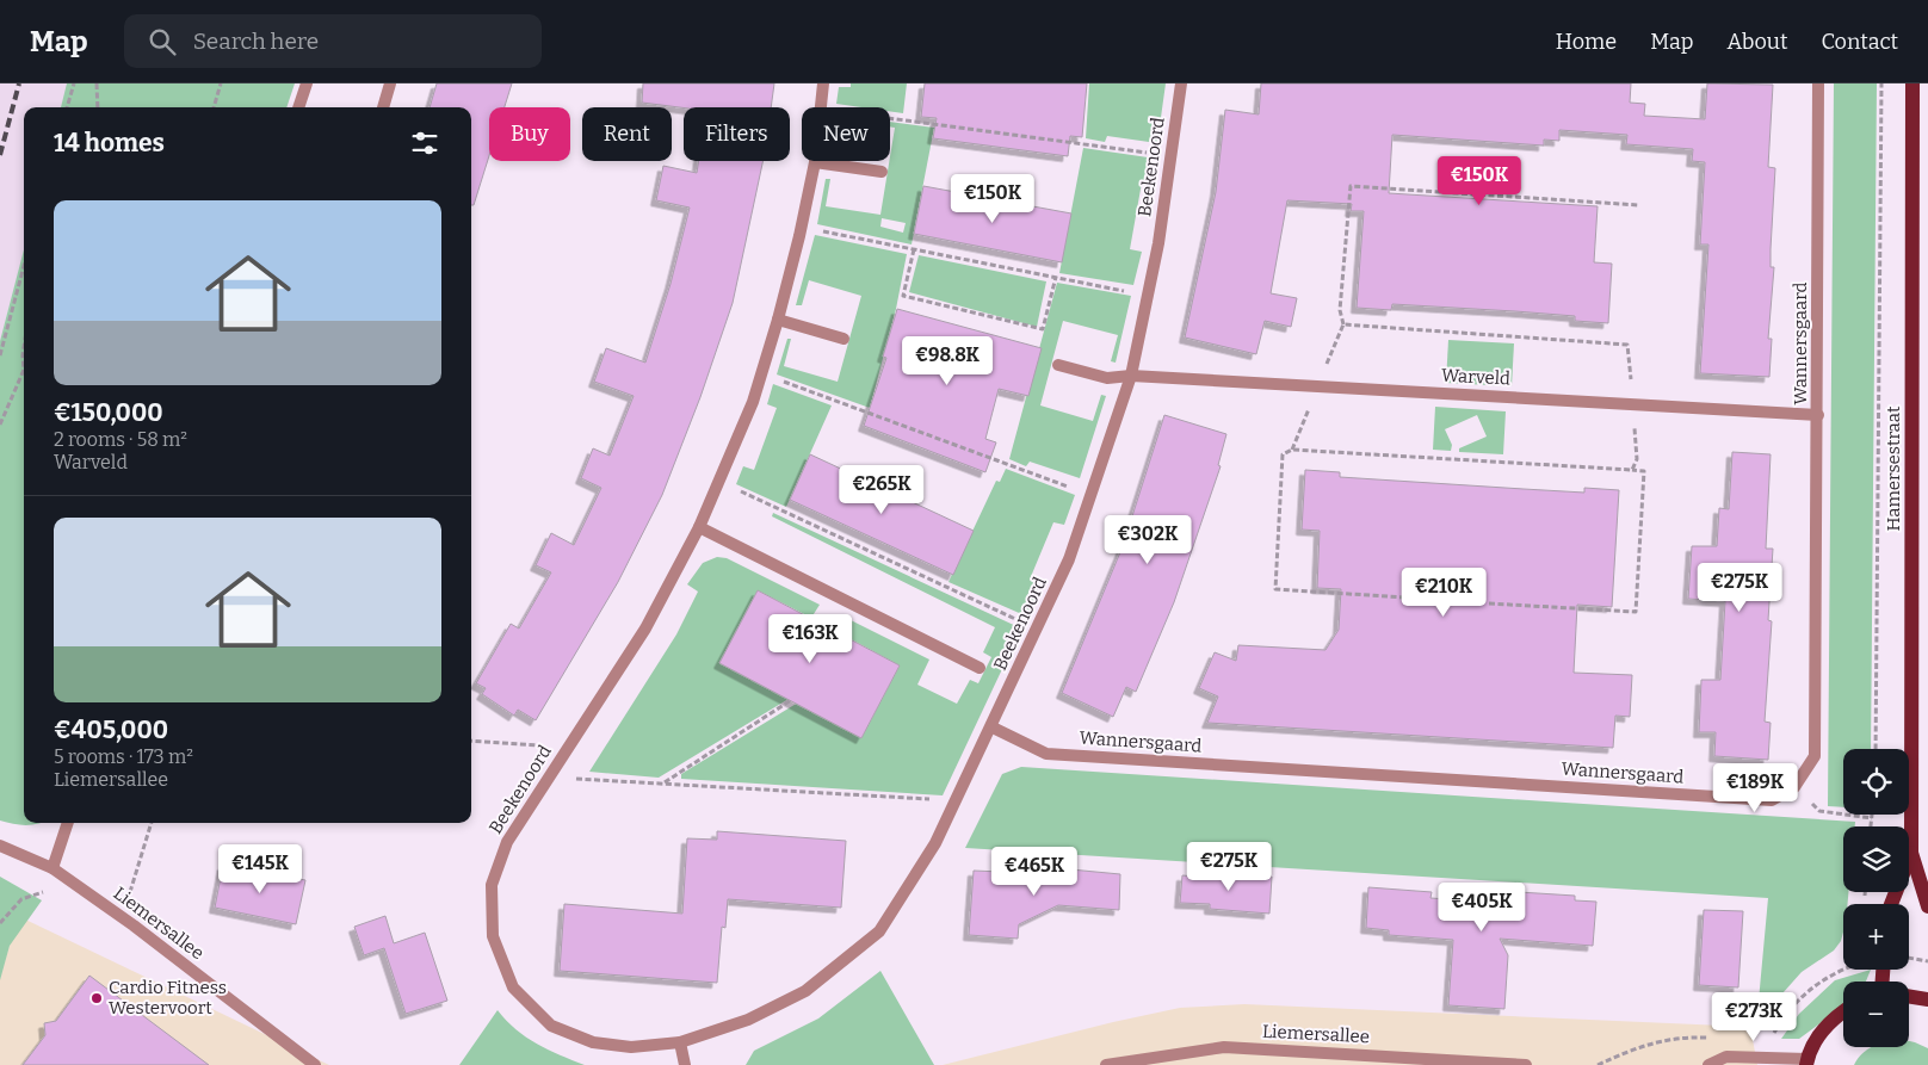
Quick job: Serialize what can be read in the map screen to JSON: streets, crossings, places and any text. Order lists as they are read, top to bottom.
{
  "streets": {
    "main road": ["Hamersestraat"],
    "street": [
      "Beekenoord",
      "Wannersgaard",
      "Warveld",
      "Liemersallee"
    ]
  },
  "crossings": [
    ["Beekenoord", "Wannersgaard"],
    ["Beekenoord", "Warveld"],
    ["Wannersgaard", "Warveld"]
  ],
  "places": ["Cardio Fitness Westervoort"],
  "page": {
    "header": "Map",
    "search": "Search here",
    "nav": [
      "Home",
      "Map",
      "About",
      "Contact"
    ],
    "chip": [
      "Buy",
      "Rent",
      "Filters",
      "New"
    ],
    "heading": "14 homes",
    "price": [
      "€150K",
      "€150K",
      "€98.8K",
      "€265K",
      "€302K",
      "€275K",
      "€210K",
      "€163K",
      "€189K",
      "€275K",
      "€145K",
      "€465K",
      "€405K",
      "€273K"
    ],
    "list": [
      {
        "name": "€150,000",
        "note": "2 rooms · 58 m² · Warveld"
      },
      {
        "name": "€405,000",
        "note": "5 rooms · 173 m² · Liemersallee"
      }
    ],
    "map_buttons": ["+", "−"]
  }
}
